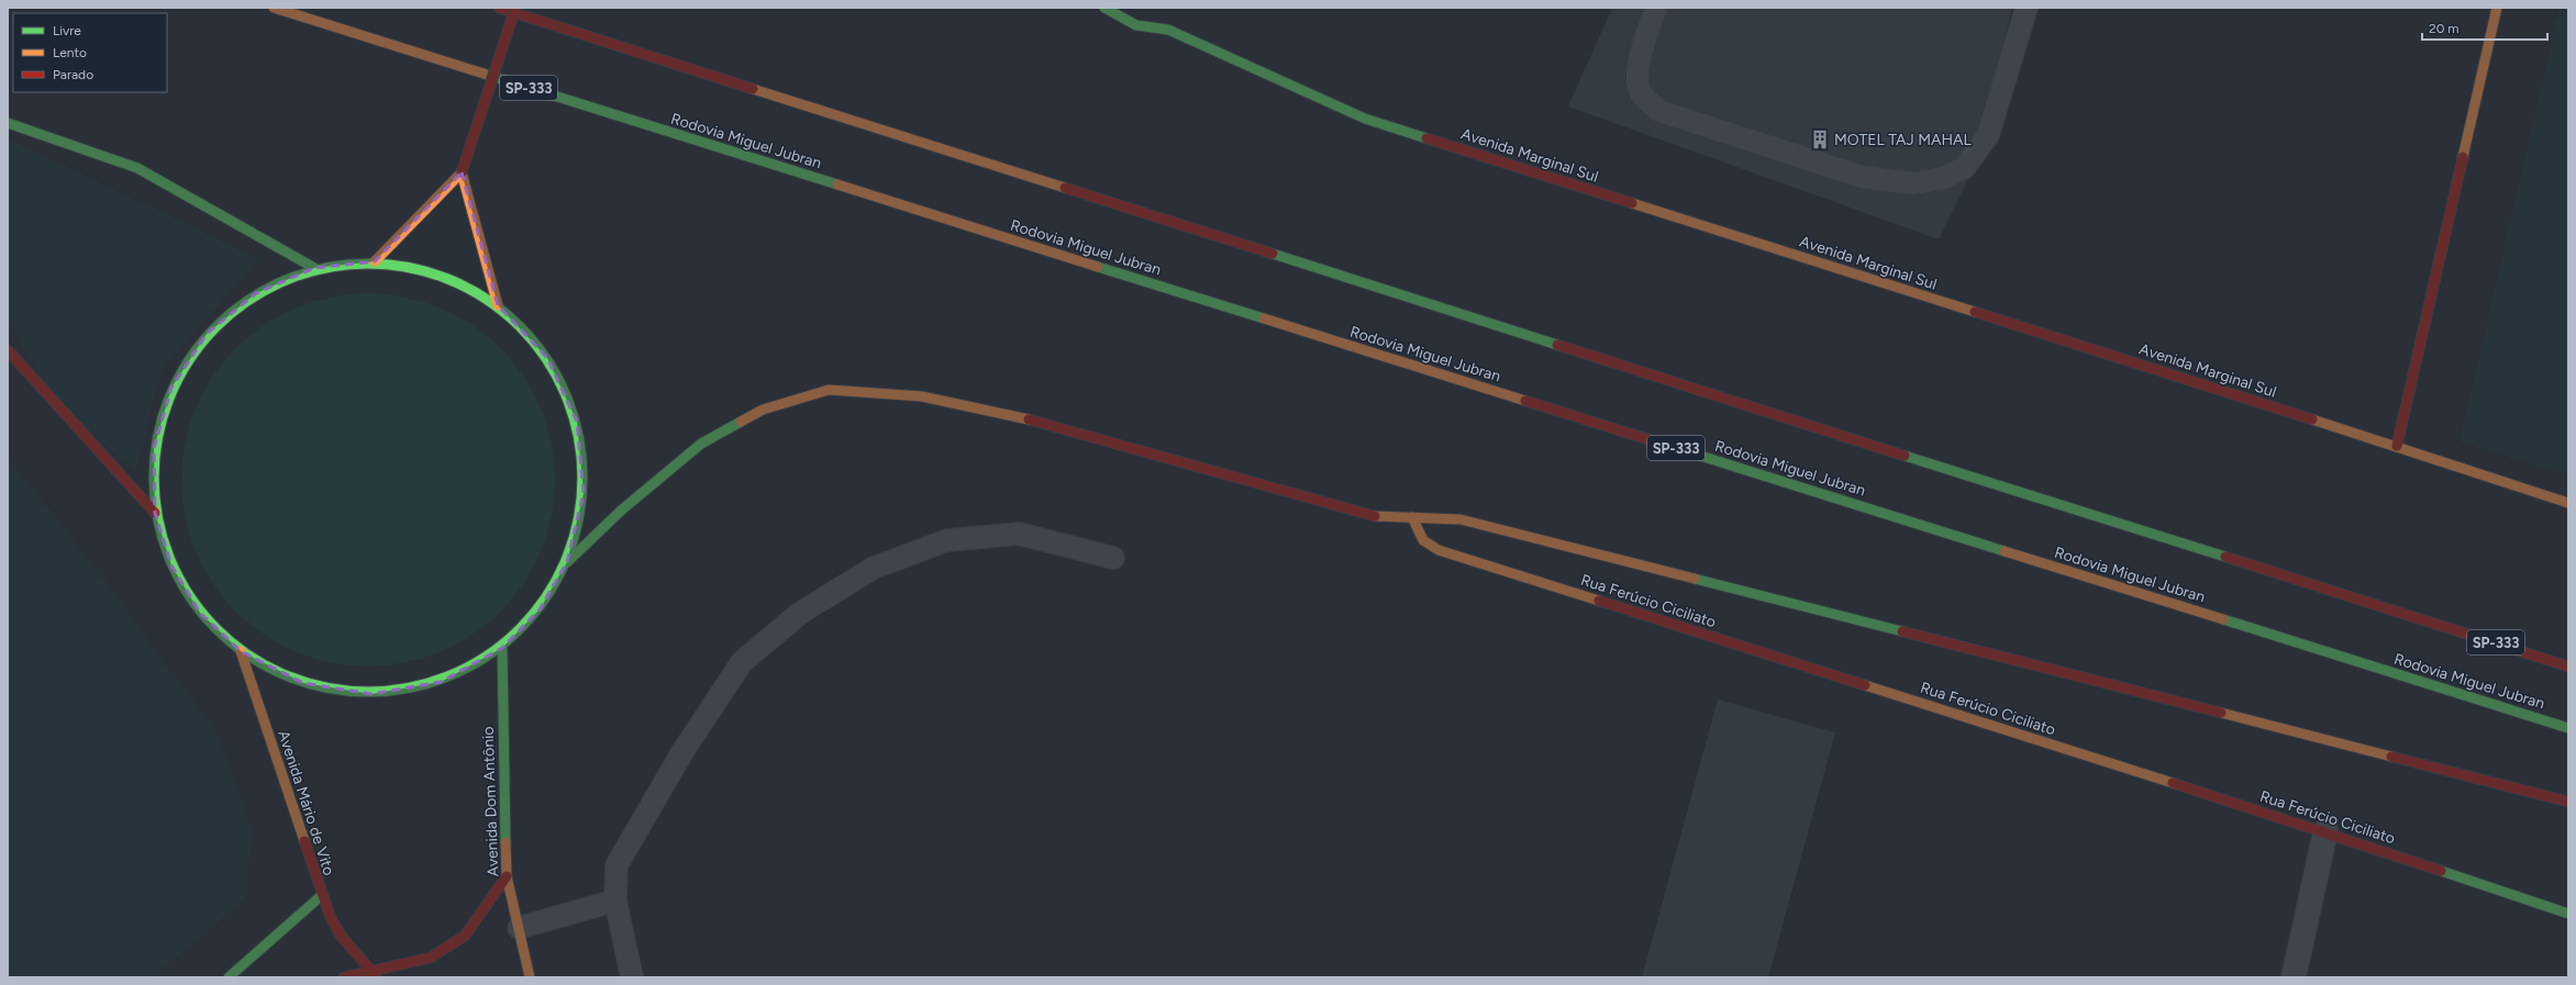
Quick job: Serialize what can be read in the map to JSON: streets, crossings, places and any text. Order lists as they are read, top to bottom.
{
  "streets": {
    "main road": [
      "SP-333",
      "Rodovia Miguel Jubran",
      "Avenida Marginal Sul",
      "Rua Ferúcio Ciciliato",
      "Avenida Dom Antônio",
      "Avenida Mário de Vito"
    ]
  },
  "places": {
    "building": ["MOTEL TAJ MAHAL"]
  },
  "legend": ["Livre", "Lento", "Parado"],
  "scale_bar": "20 m"
}
